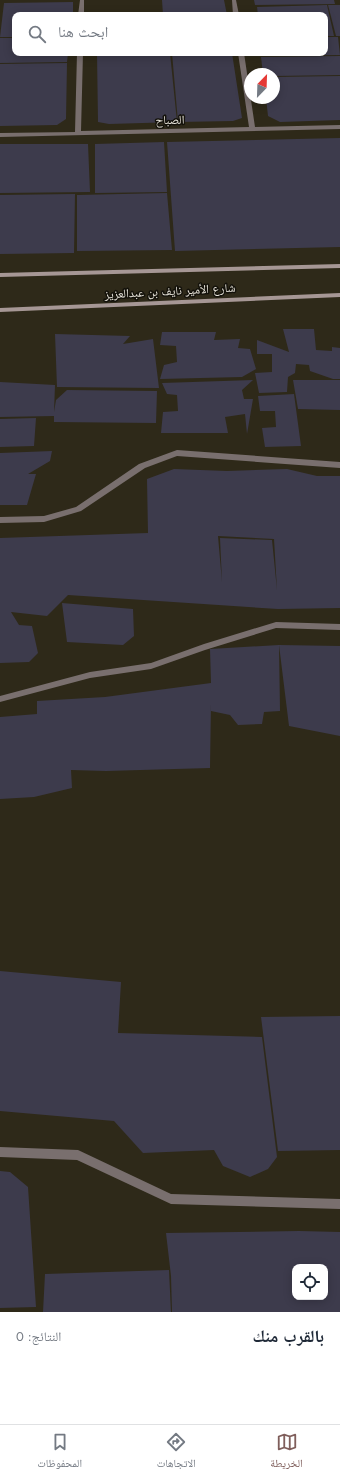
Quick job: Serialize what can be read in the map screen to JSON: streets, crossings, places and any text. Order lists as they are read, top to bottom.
{
  "streets": {
    "street": ["الصباح", "شارع الأمير نايف بن عبدالعزيز"]
  },
  "north": "top right",
  "page": {
    "search": "ابحث هنا",
    "heading": ["بالقرب منك", "النتائج: 0"],
    "nav": ["الخريطة", "الاتجاهات", "المحفوظات"]
  }
}
